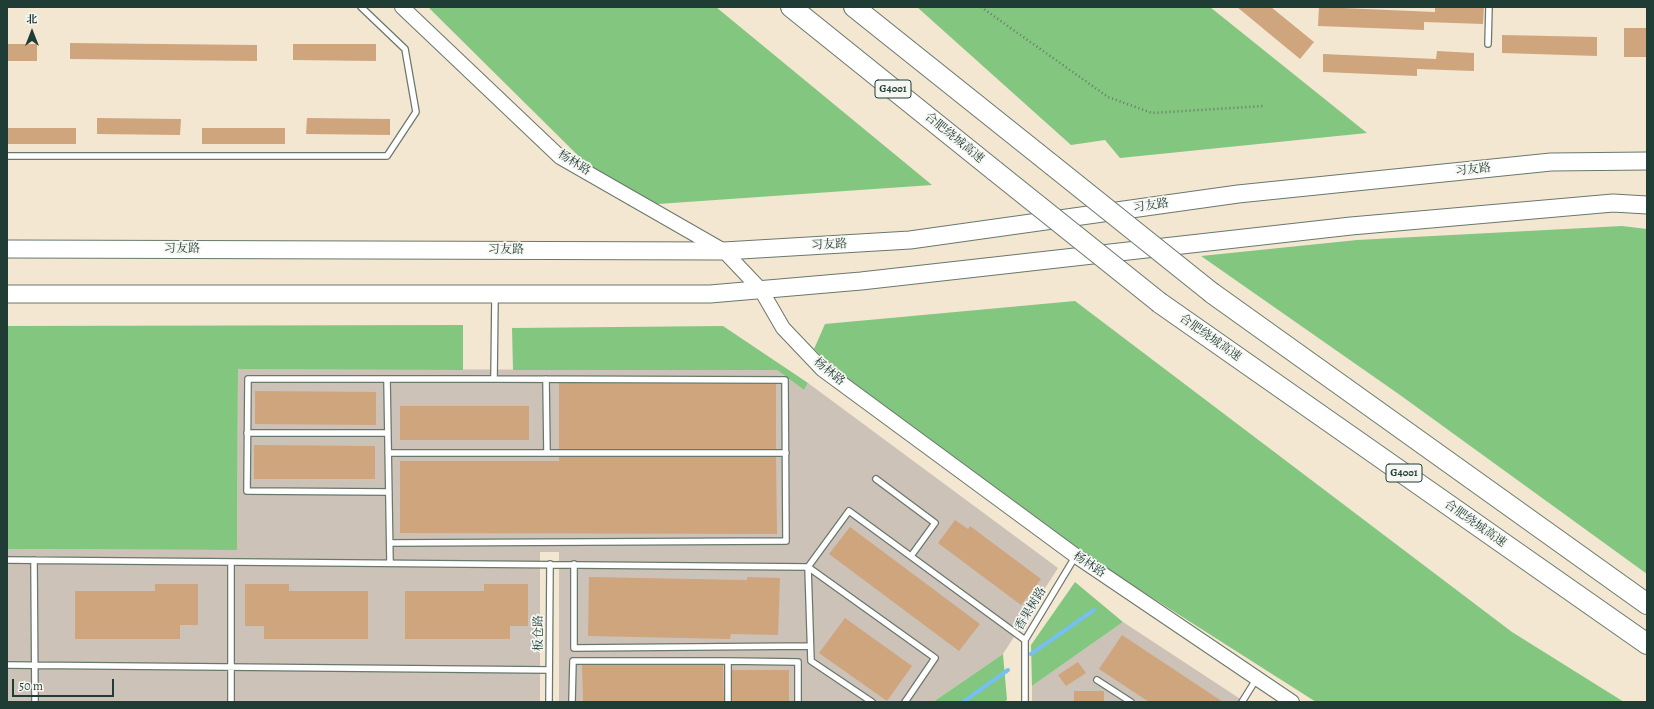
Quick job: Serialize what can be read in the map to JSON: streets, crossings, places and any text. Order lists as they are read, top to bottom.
{
  "streets": {
    "highway": ["G4001", "合肥绕城高速"],
    "main road": ["习友路"],
    "street": ["杨林路"],
    "lane": ["香果树路", "板仓路"]
  },
  "crossings": [
    ["杨林路", "习友路"],
    ["杨林路", "香果树路"]
  ],
  "scale_bar": "50 m",
  "north": "top"
}
